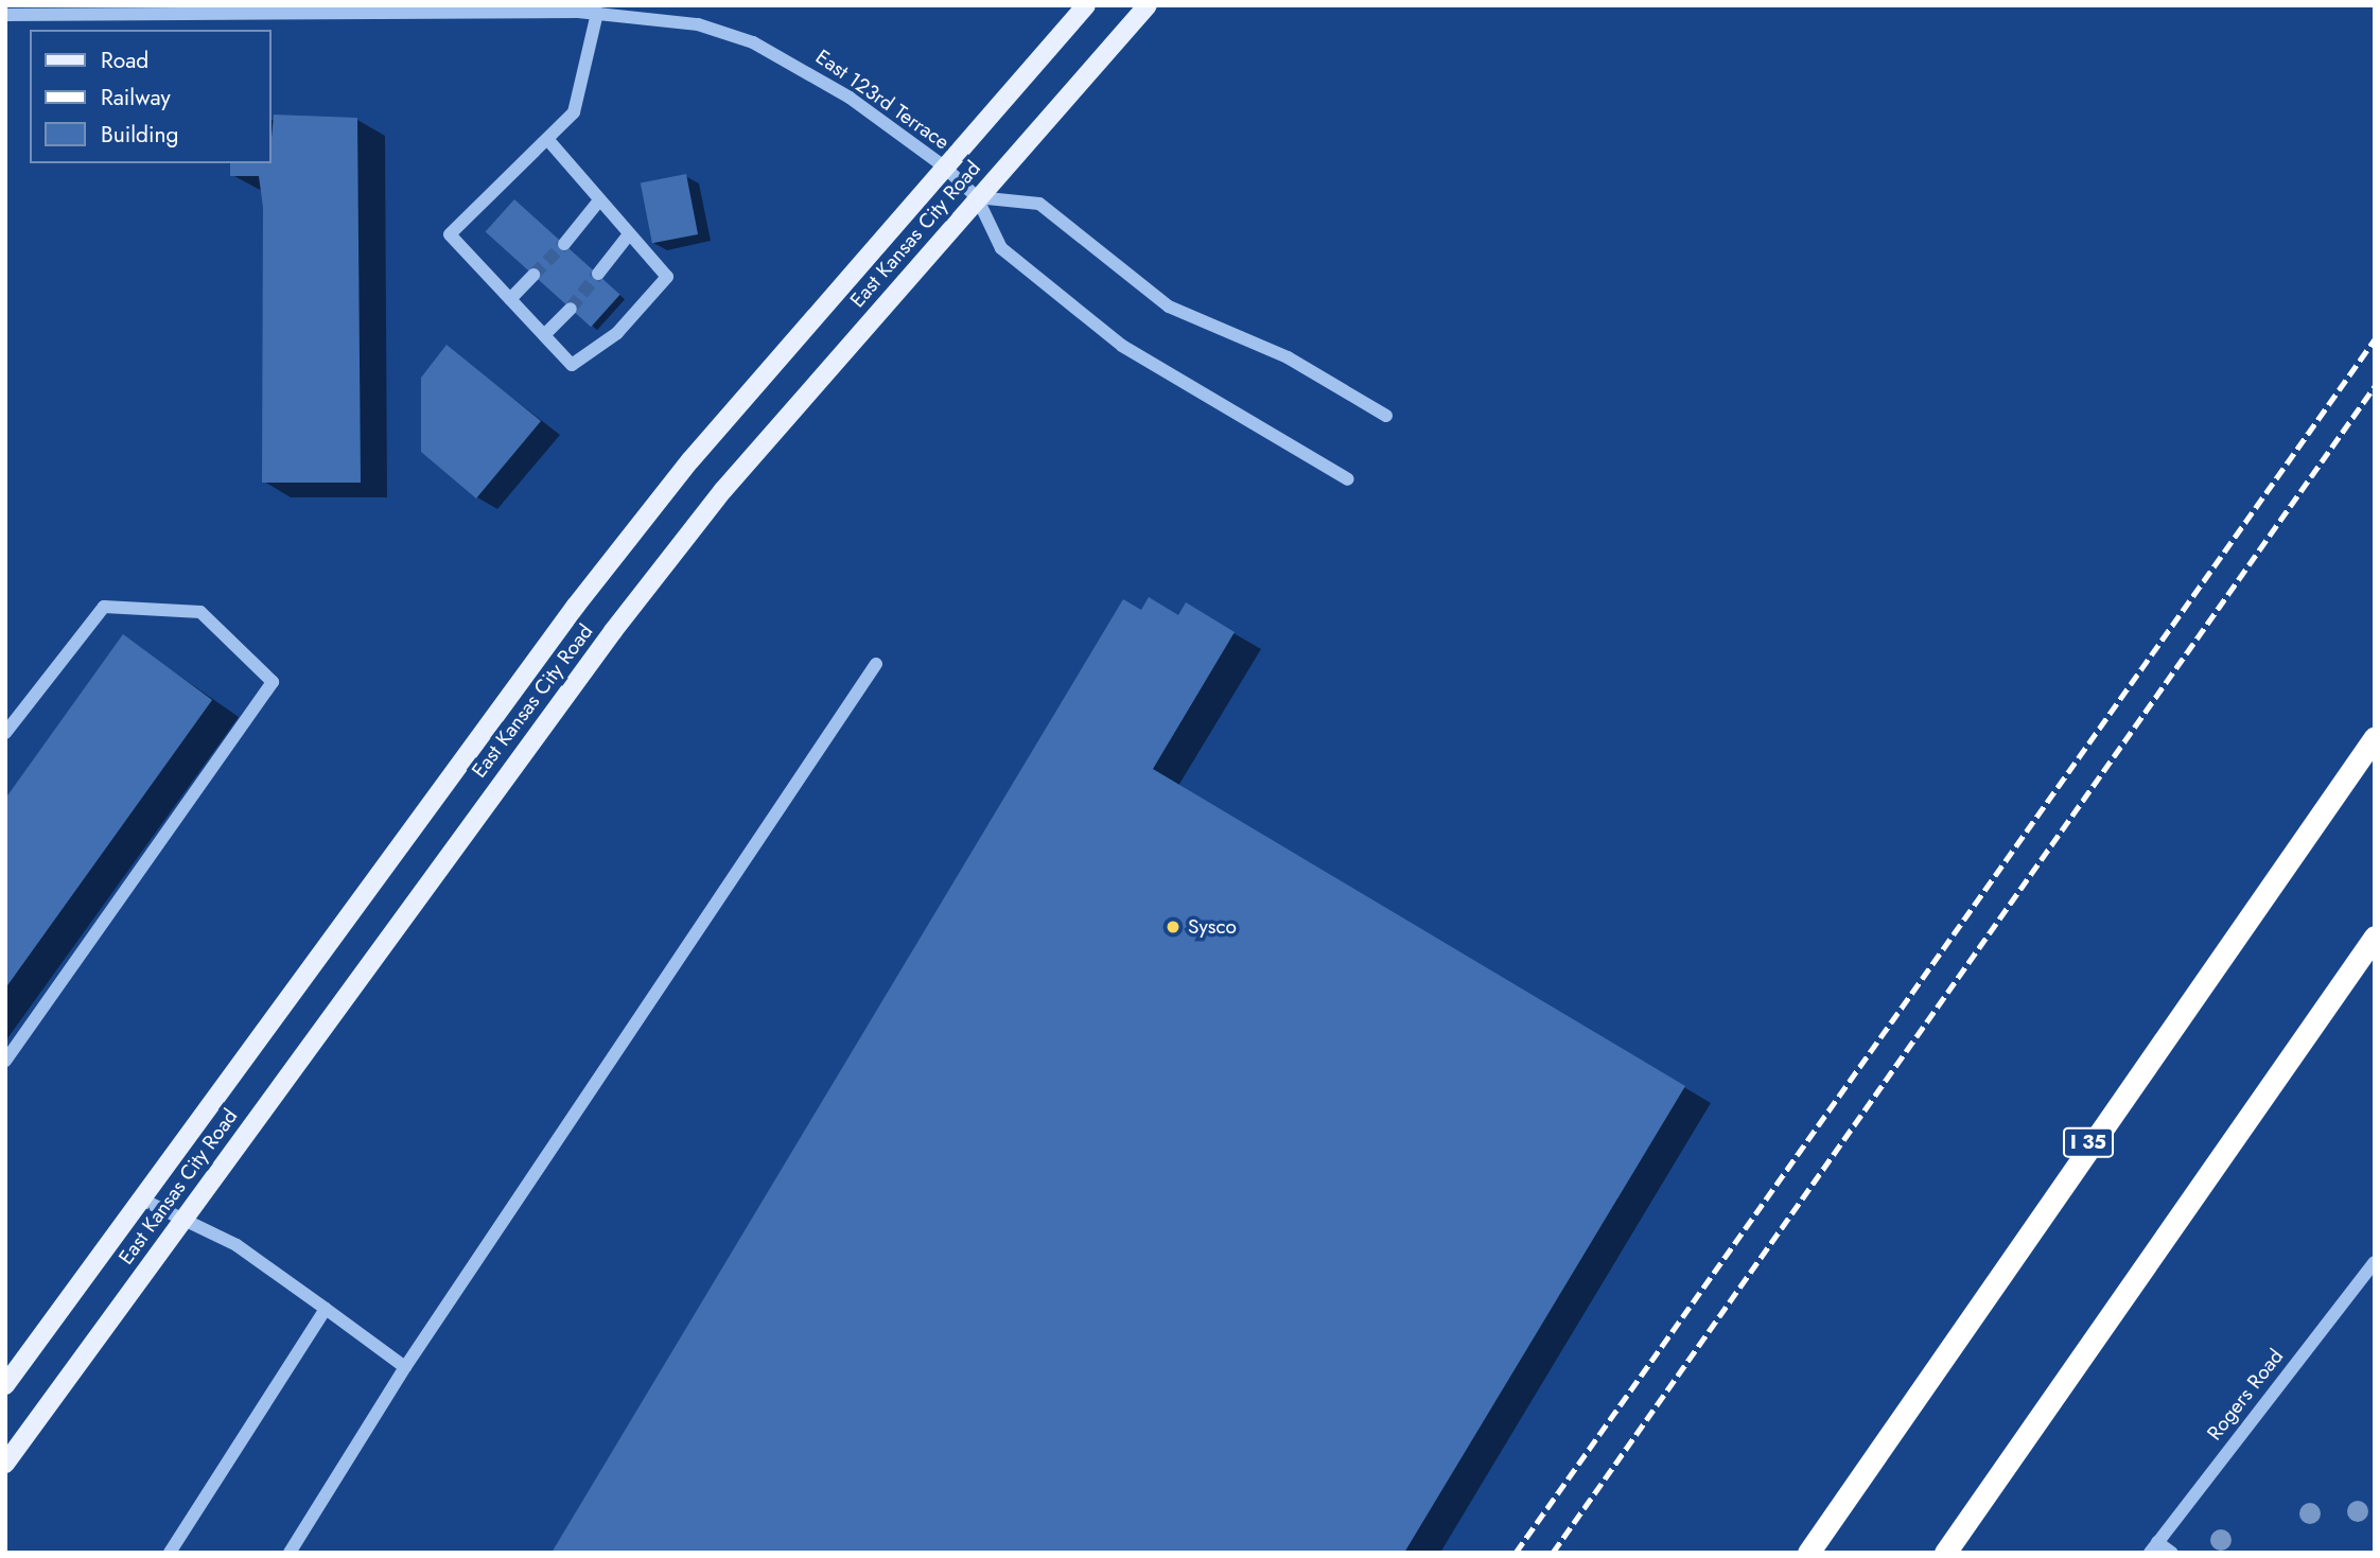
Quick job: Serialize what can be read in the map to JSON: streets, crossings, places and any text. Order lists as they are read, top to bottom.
{
  "streets": {
    "highway": ["I 35"],
    "main road": ["East Kansas City Road"],
    "street": ["East 123rd Terrace", "Rogers Road"]
  },
  "crossings": [
    ["East 123rd Terrace", "East Kansas City Road"]
  ],
  "places": ["Sysco"],
  "legend": ["Road", "Railway", "Building"]
}
